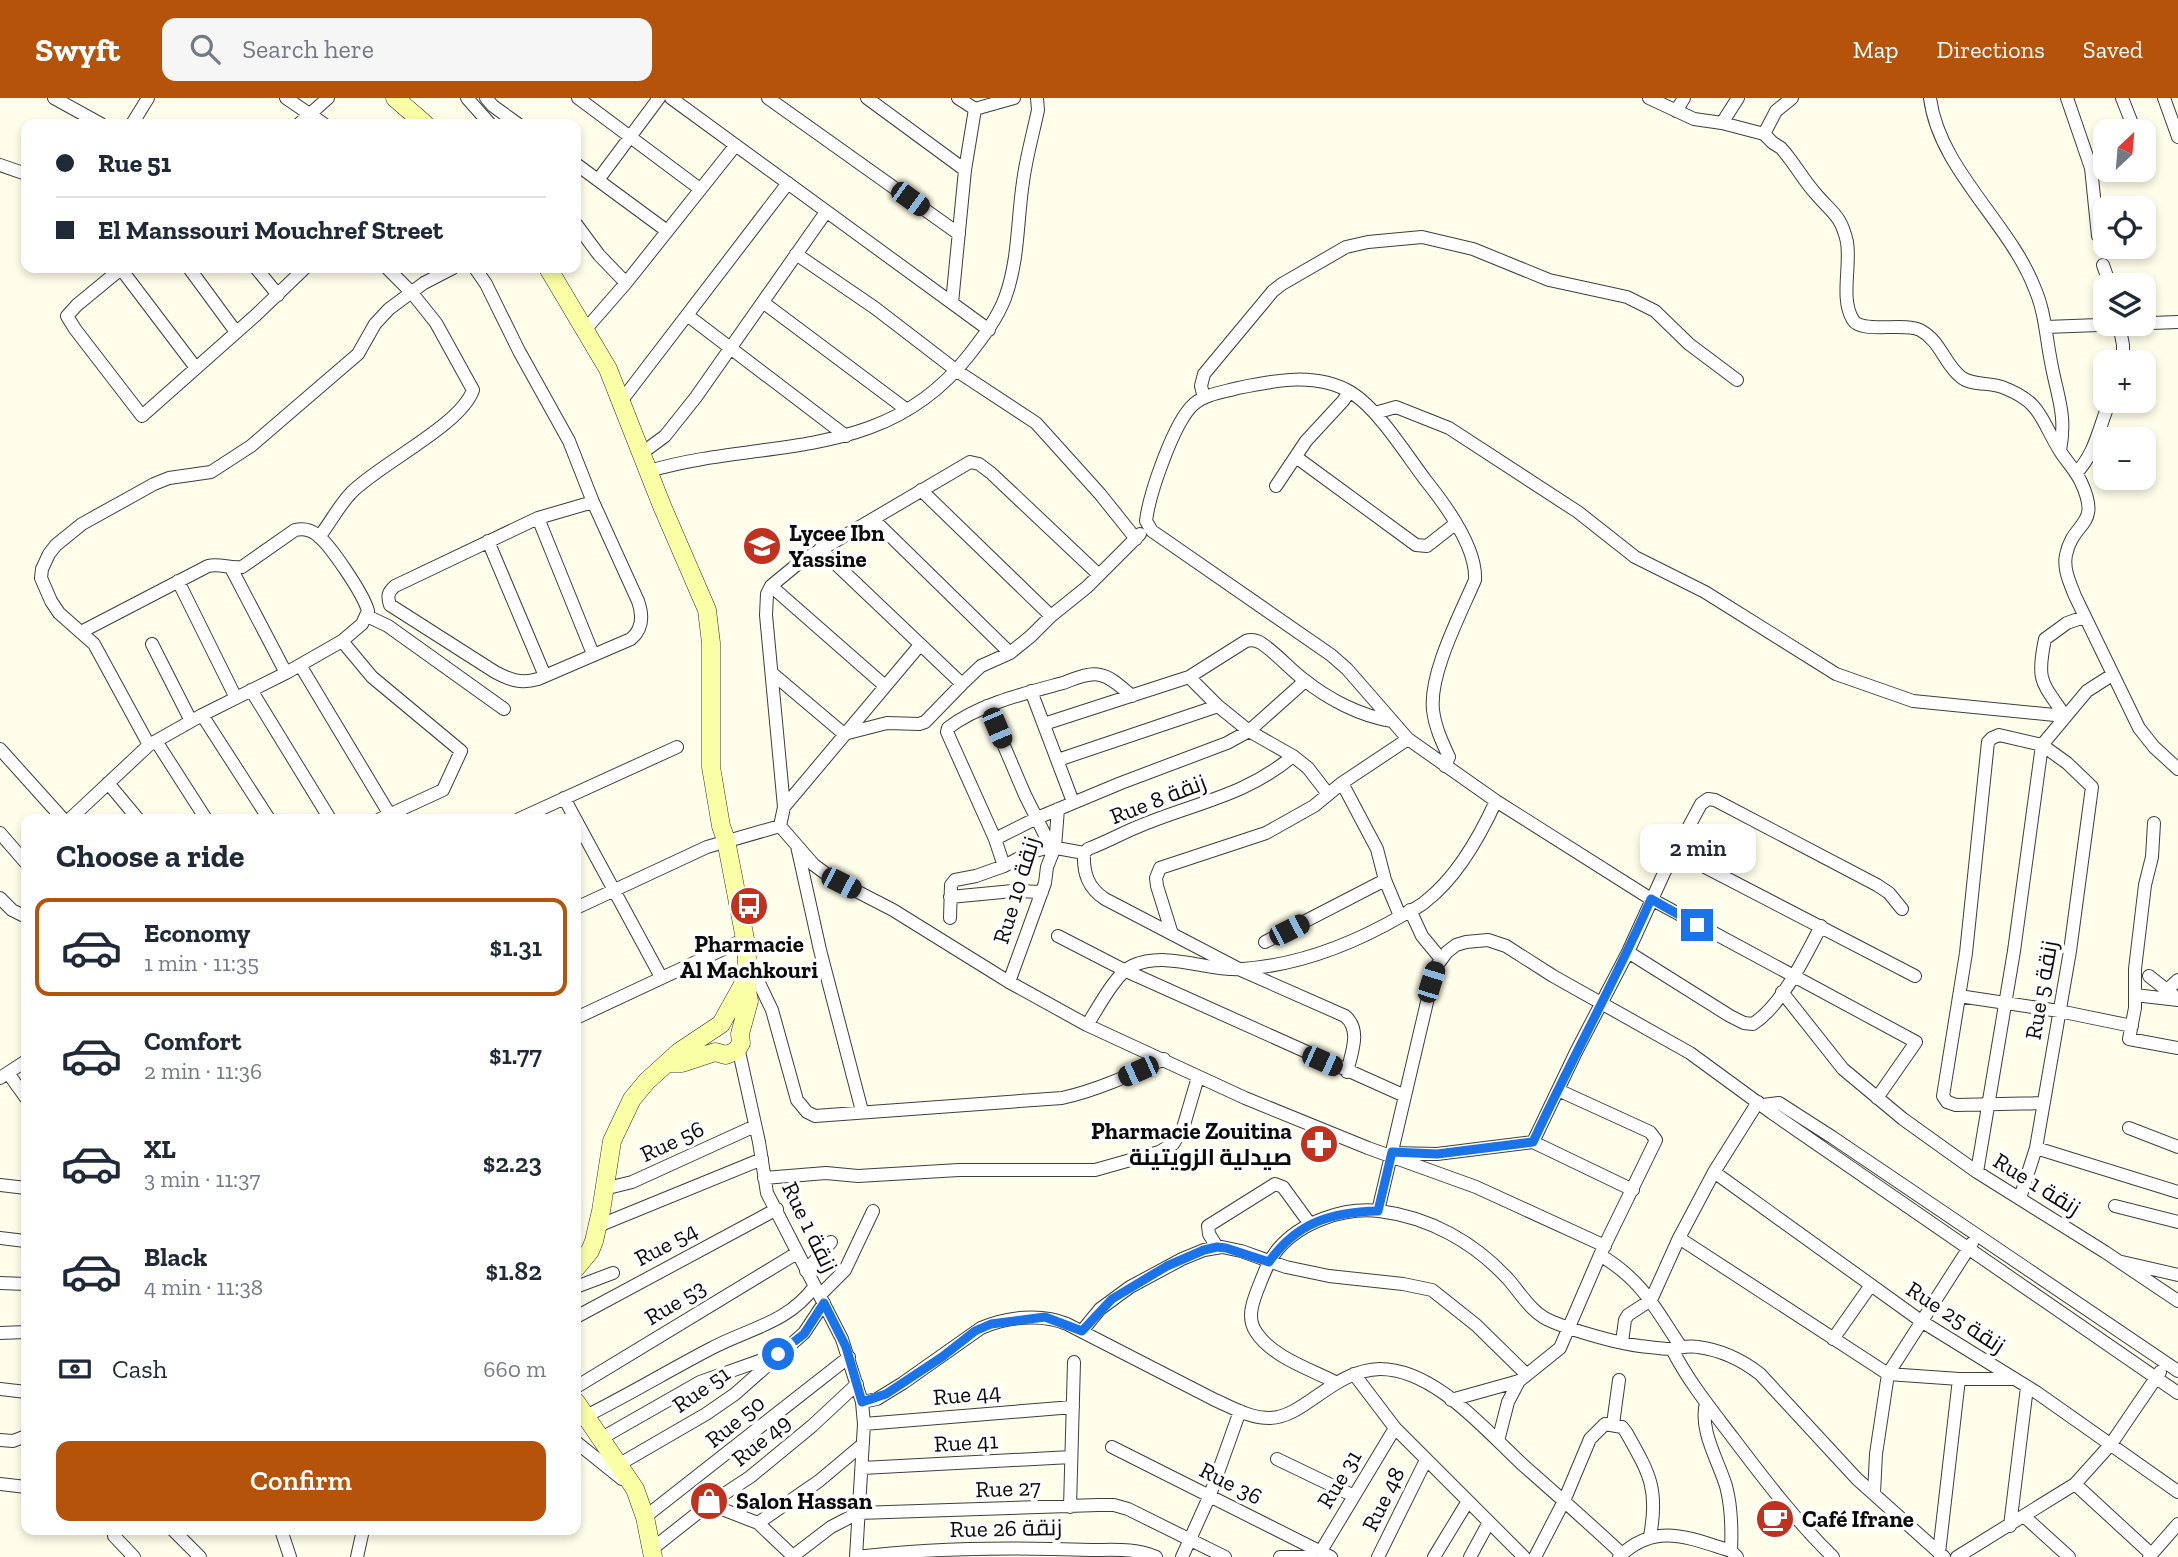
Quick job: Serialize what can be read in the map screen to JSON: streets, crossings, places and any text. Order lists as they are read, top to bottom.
{
  "streets": {
    "street": [
      "Rue 8 زنقة",
      "Rue 10 زنقة",
      "Rue 5 زنقة",
      "Rue 56",
      "Rue 1 زنقة",
      "Rue 54",
      "Rue 53",
      "Rue 25 زنقة",
      "Rue 51",
      "Rue 44",
      "Rue 50",
      "Rue 49",
      "Rue 41",
      "Rue 31",
      "Rue 36",
      "Rue 27",
      "Rue 48",
      "Rue 26 زنقة"
    ]
  },
  "crossings": [
    ["Rue 5 زنقة", "Rue 1 زنقة"],
    ["Rue 56", "Rue 1 زنقة"],
    ["Rue 1 زنقة", "Rue 54"],
    ["Rue 1 زنقة", "Rue 53"],
    ["Rue 1 زنقة", "Rue 51"],
    ["Rue 1 زنقة", "Rue 44"],
    ["Rue 1 زنقة", "Rue 50"],
    ["Rue 1 زنقة", "Rue 49"],
    ["Rue 1 زنقة", "Rue 41"],
    ["Rue 1 زنقة", "Rue 27"],
    ["Rue 1 زنقة", "Rue 26 زنقة"],
    ["Rue 31", "Rue 36"]
  ],
  "places": {
    "school or university": ["Lycee Ibn Yassine"],
    "bus stop": ["Pharmacie Al Machkouri"],
    "pharmacy": ["Pharmacie Zouitina صيدلية الزويتينة"],
    "shop": ["Salon Hassan"],
    "cafe": ["Café Ifrane"]
  },
  "north": "top right",
  "page": {
    "header": "Swyft",
    "search": "Search here",
    "nav": ["Map", "Directions", "Saved"],
    "map_buttons": ["+", "−"],
    "banner": ["Rue 51", "El Manssouri Mouchref Street"],
    "heading": "Choose a ride",
    "bubble": "2 min",
    "list": [
      {
        "name": "Economy",
        "note": "1 min · 11:35",
        "value": "$1.31"
      },
      {
        "name": "Comfort",
        "note": "2 min · 11:36",
        "value": "$1.77"
      },
      {
        "name": "XL",
        "note": "3 min · 11:37",
        "value": "$2.23"
      },
      {
        "name": "Black",
        "note": "4 min · 11:38",
        "value": "$1.82"
      }
    ],
    "pay": ["Cash", "660 m"],
    "buttons": "Confirm"
  }
}
